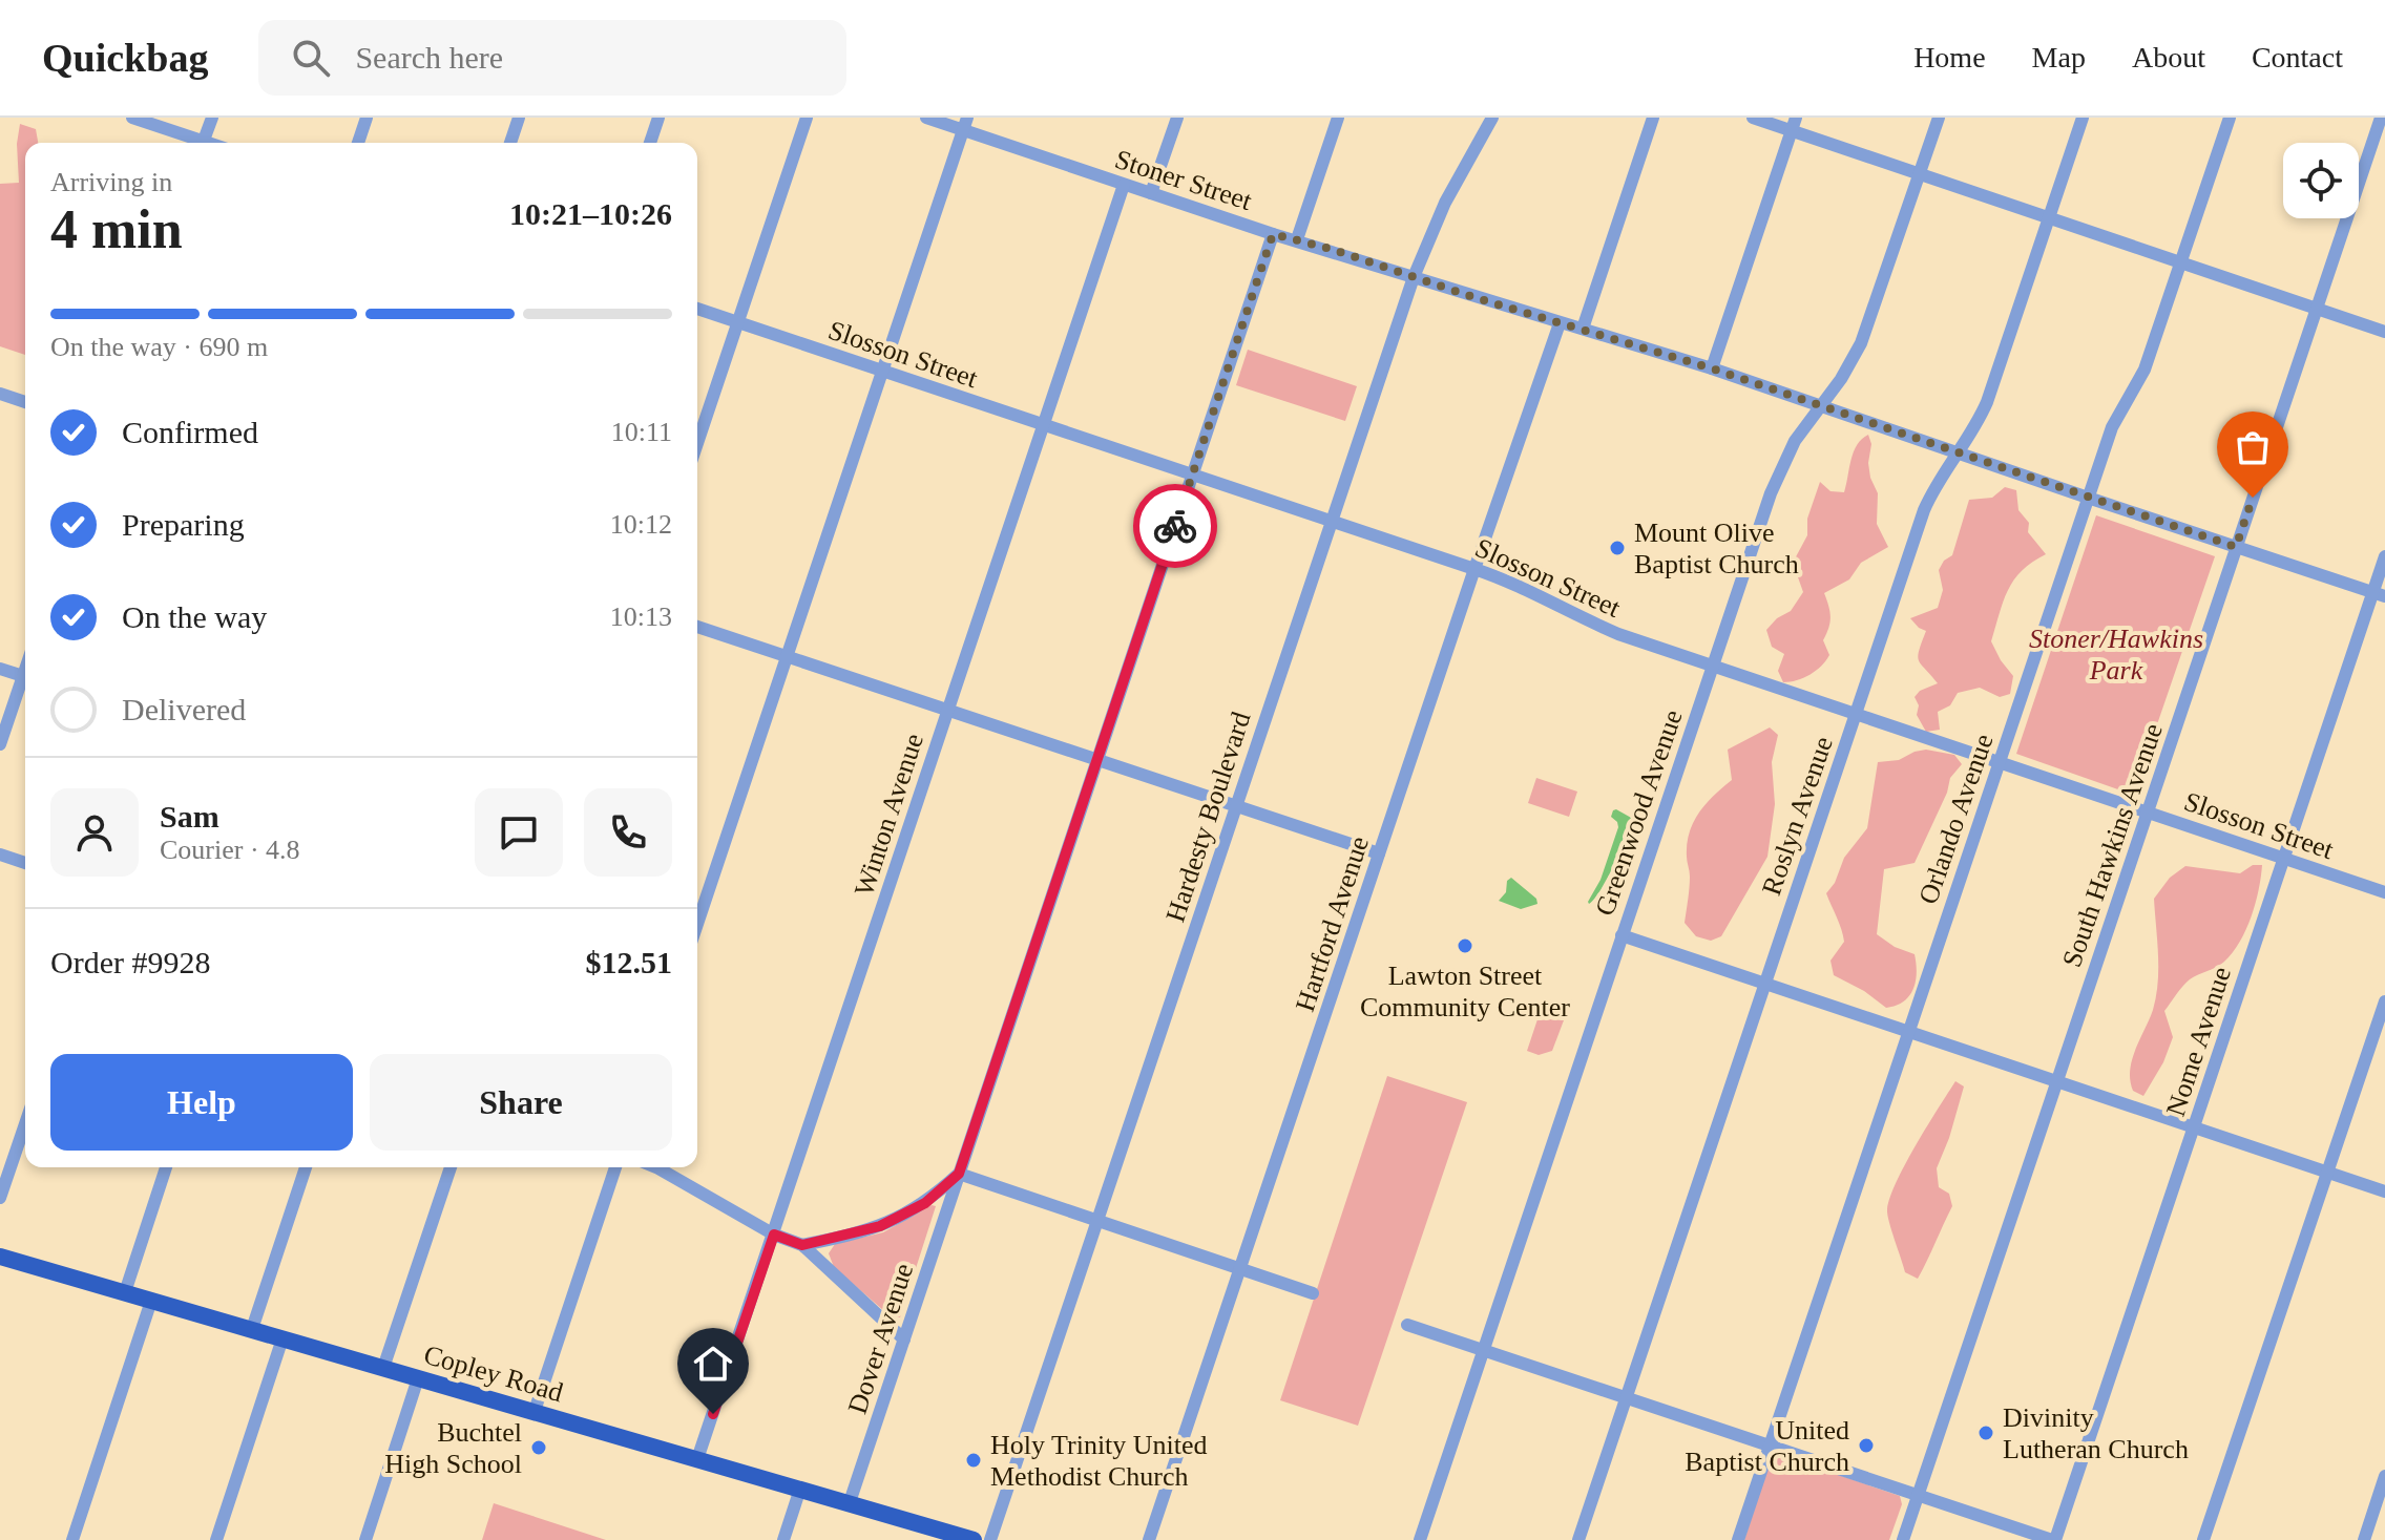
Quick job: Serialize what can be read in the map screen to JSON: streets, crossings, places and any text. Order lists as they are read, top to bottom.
{
  "streets": {
    "main road": ["Copley Road"],
    "street": [
      "Stoner Street",
      "Slosson Street",
      "Greenwood Avenue",
      "Winton Avenue",
      "Roslyn Avenue",
      "Hardesty Boulevard",
      "Orlando Avenue",
      "South Hawkins Avenue",
      "Hartford Avenue",
      "Nome Avenue",
      "Dover Avenue"
    ]
  },
  "crossings": [
    ["Stoner Street", "Greenwood Avenue"],
    ["Stoner Street", "Winton Avenue"],
    ["Stoner Street", "Roslyn Avenue"],
    ["Stoner Street", "Hardesty Boulevard"],
    ["Stoner Street", "Orlando Avenue"],
    ["Stoner Street", "South Hawkins Avenue"],
    ["Stoner Street", "Hartford Avenue"],
    ["Stoner Street", "Nome Avenue"],
    ["Stoner Street", "Dover Avenue"],
    ["Slosson Street", "Greenwood Avenue"],
    ["Slosson Street", "Winton Avenue"],
    ["Slosson Street", "Roslyn Avenue"],
    ["Slosson Street", "Hardesty Boulevard"],
    ["Slosson Street", "Orlando Avenue"],
    ["Slosson Street", "South Hawkins Avenue"],
    ["Slosson Street", "Hartford Avenue"],
    ["Slosson Street", "Nome Avenue"],
    ["Slosson Street", "Dover Avenue"],
    ["Winton Avenue", "Copley Road"],
    ["Dover Avenue", "Copley Road"]
  ],
  "parks": ["Stoner/Hawkins Park"],
  "places": [
    "Mount Olive Baptist Church",
    "Lawton Street Community Center",
    "Divinity Lutheran Church",
    "United Baptist Church",
    "Buchtel High School",
    "Holy Trinity United Methodist Church"
  ],
  "page": {
    "header": "Quickbag",
    "search": "Search here",
    "nav": [
      "Home",
      "Map",
      "About",
      "Contact"
    ],
    "heading": ["4 min", "Arriving in", "10:21–10:26"],
    "panel": [
      "Sam",
      "Courier · 4.8",
      "Order #9928",
      "$12.51"
    ],
    "bar": "On the way · 690 m",
    "list": [
      ["Confirmed", "10:11"],
      ["Preparing", "10:12"],
      ["On the way", "10:13"],
      "Delivered"
    ],
    "buttons": ["Help", "Share"]
  }
}
